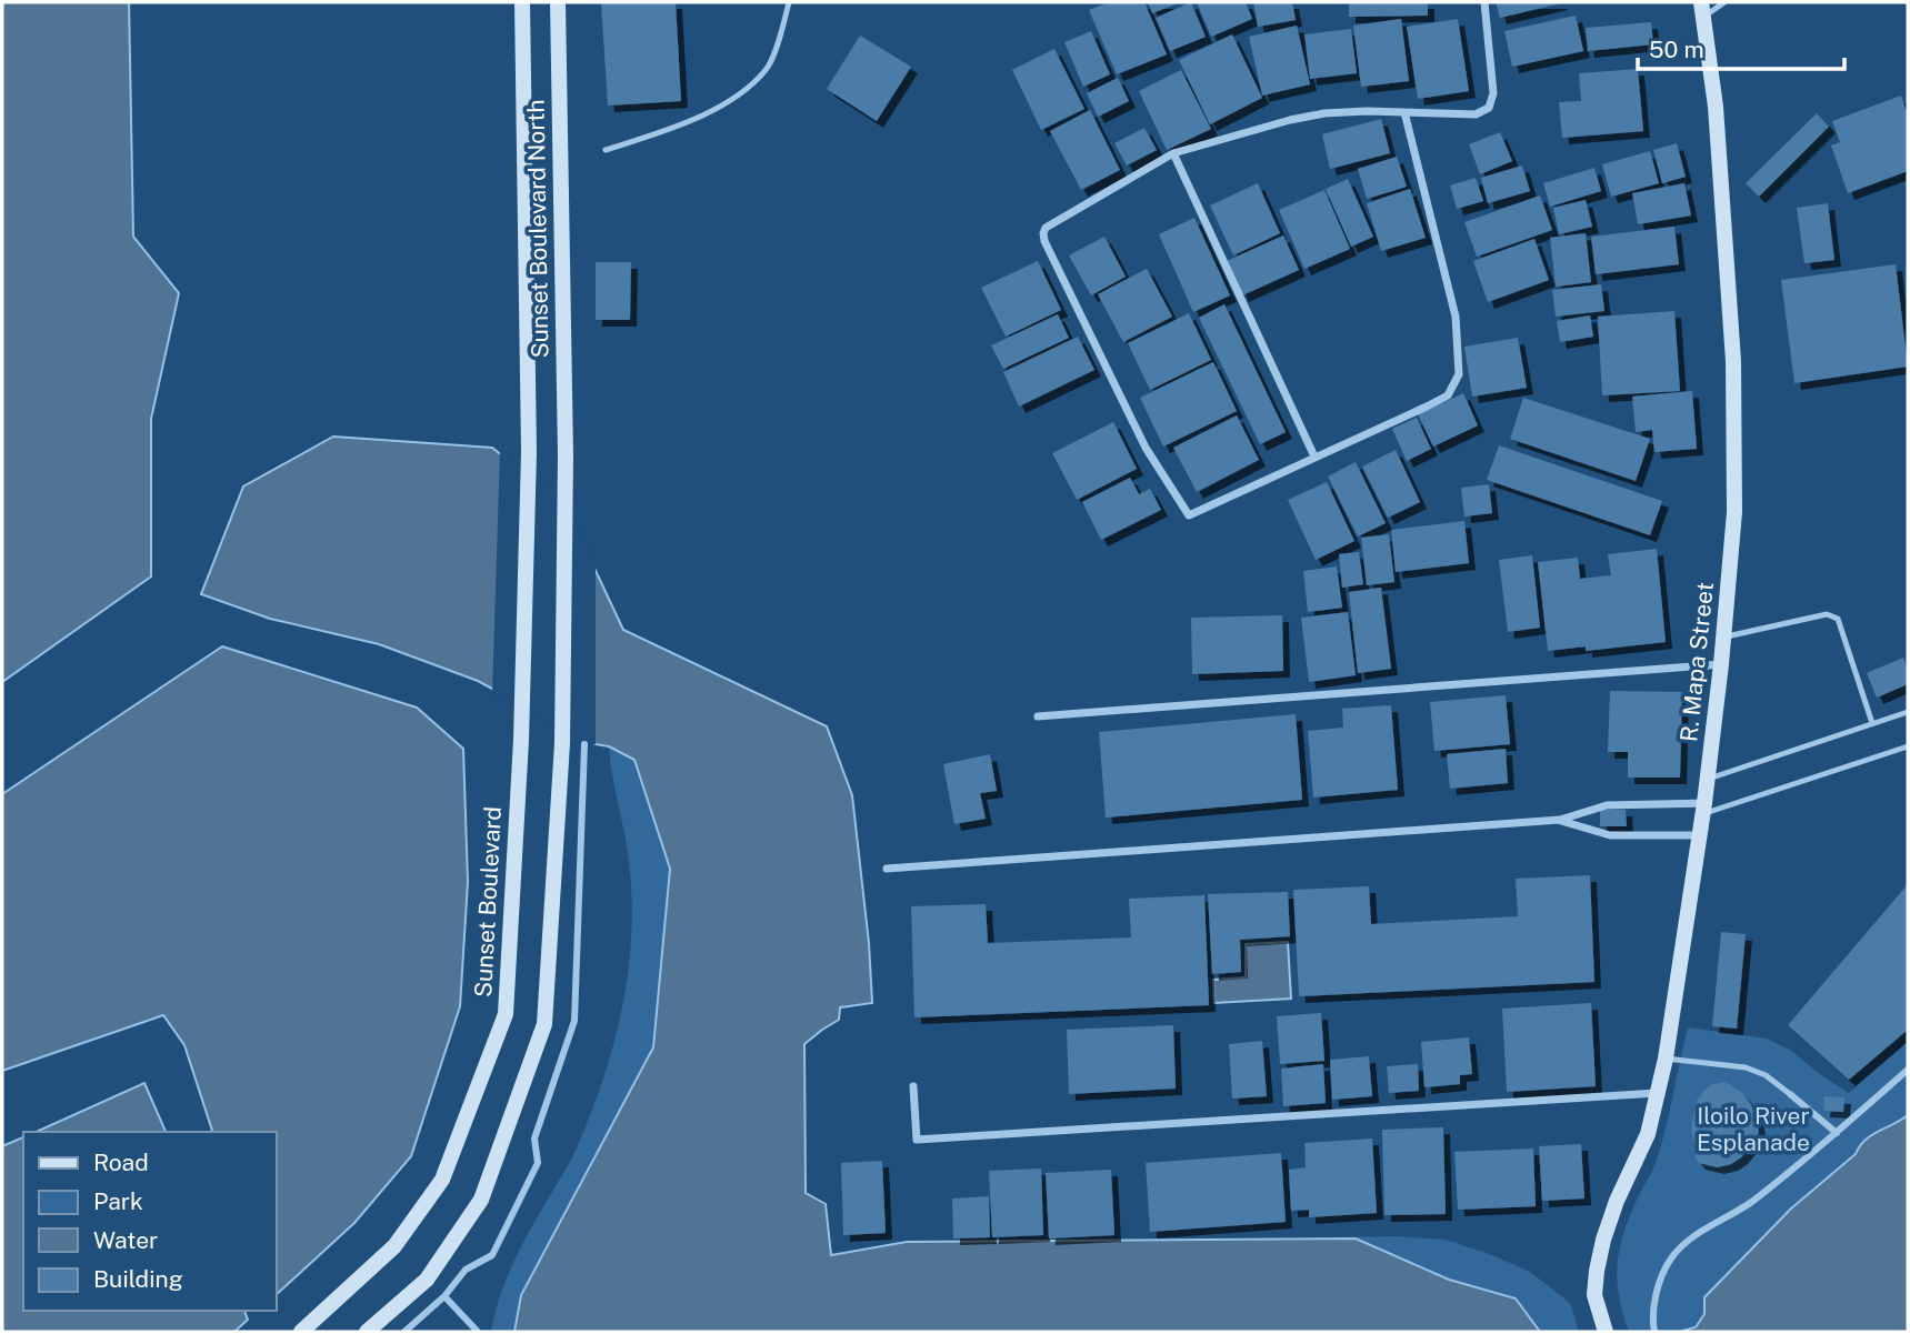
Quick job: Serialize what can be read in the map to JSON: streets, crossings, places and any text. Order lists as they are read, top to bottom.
{
  "streets": {
    "main road": ["Sunset Boulevard North", "R. Mapa Street", "Sunset Boulevard"]
  },
  "crossings": [
    ["Sunset Boulevard North", "Sunset Boulevard"]
  ],
  "parks": ["Iloilo River Esplanade"],
  "legend": [
    "Road",
    "Park",
    "Water",
    "Building"
  ],
  "scale_bar": "50 m"
}
